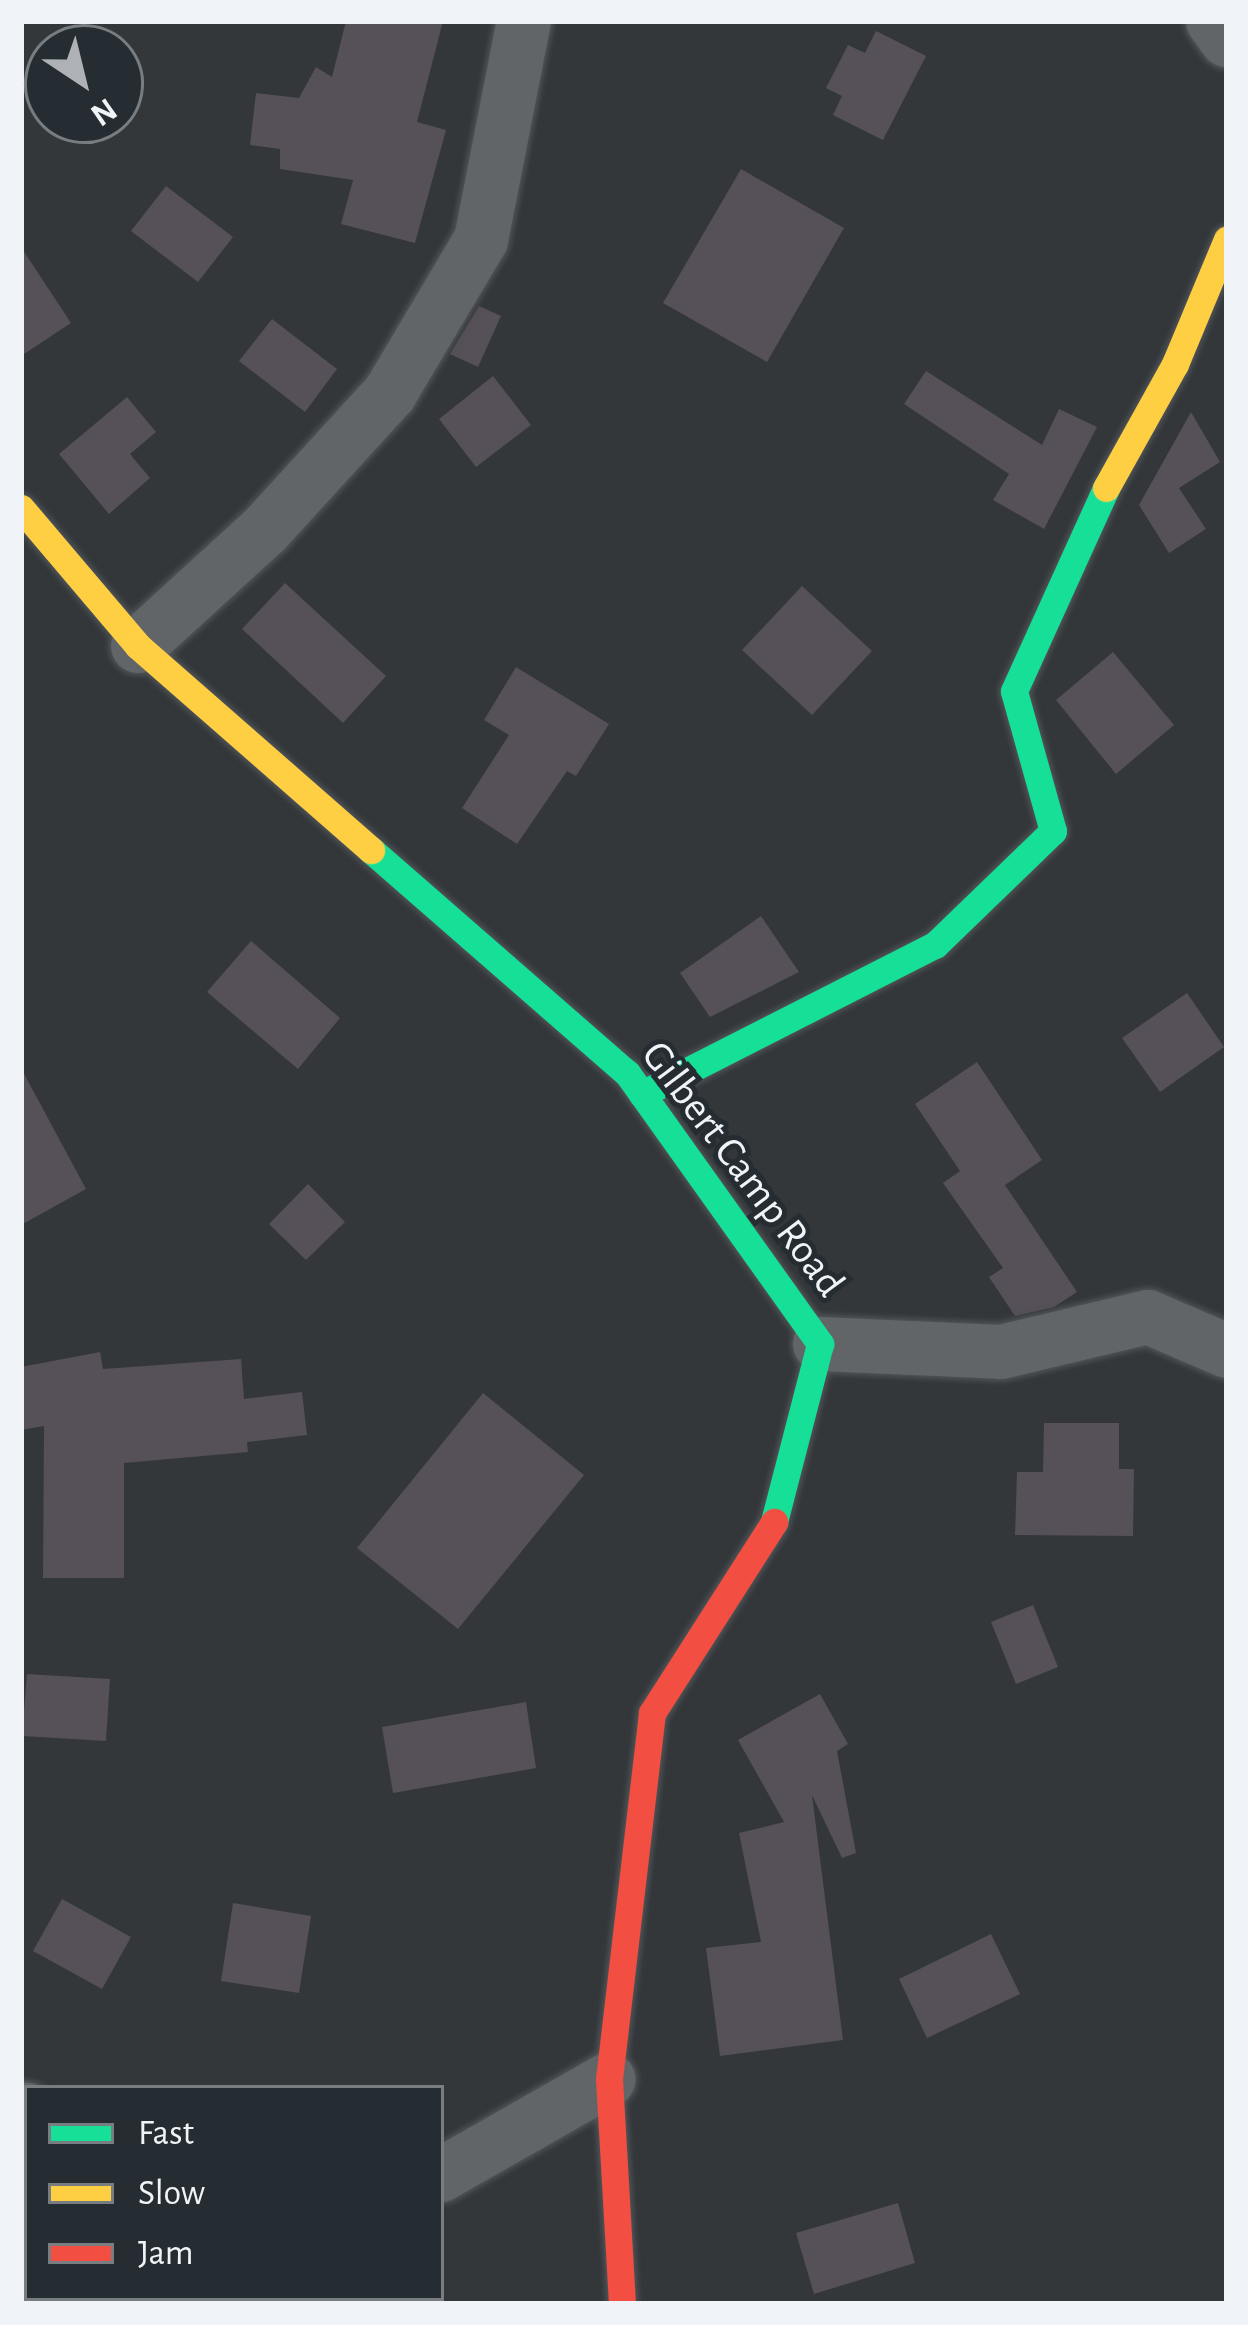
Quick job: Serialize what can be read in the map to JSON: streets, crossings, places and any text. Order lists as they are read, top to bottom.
{
  "streets": {
    "street": ["Gilbert Camp Road"]
  },
  "legend": ["Fast", "Slow", "Jam"],
  "north": "bottom right"
}
